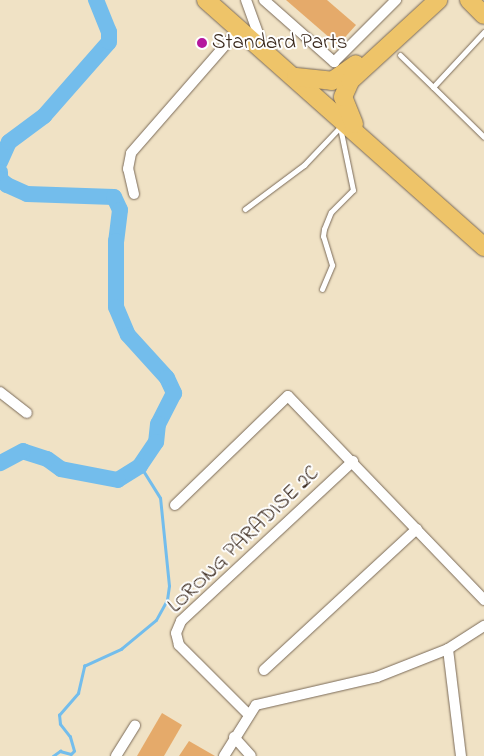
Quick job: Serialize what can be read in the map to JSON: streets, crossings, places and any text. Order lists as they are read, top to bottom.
{
  "streets": {
    "street": ["LORONG PARADISE 2C"]
  },
  "places": ["Standard Parts"]
}
